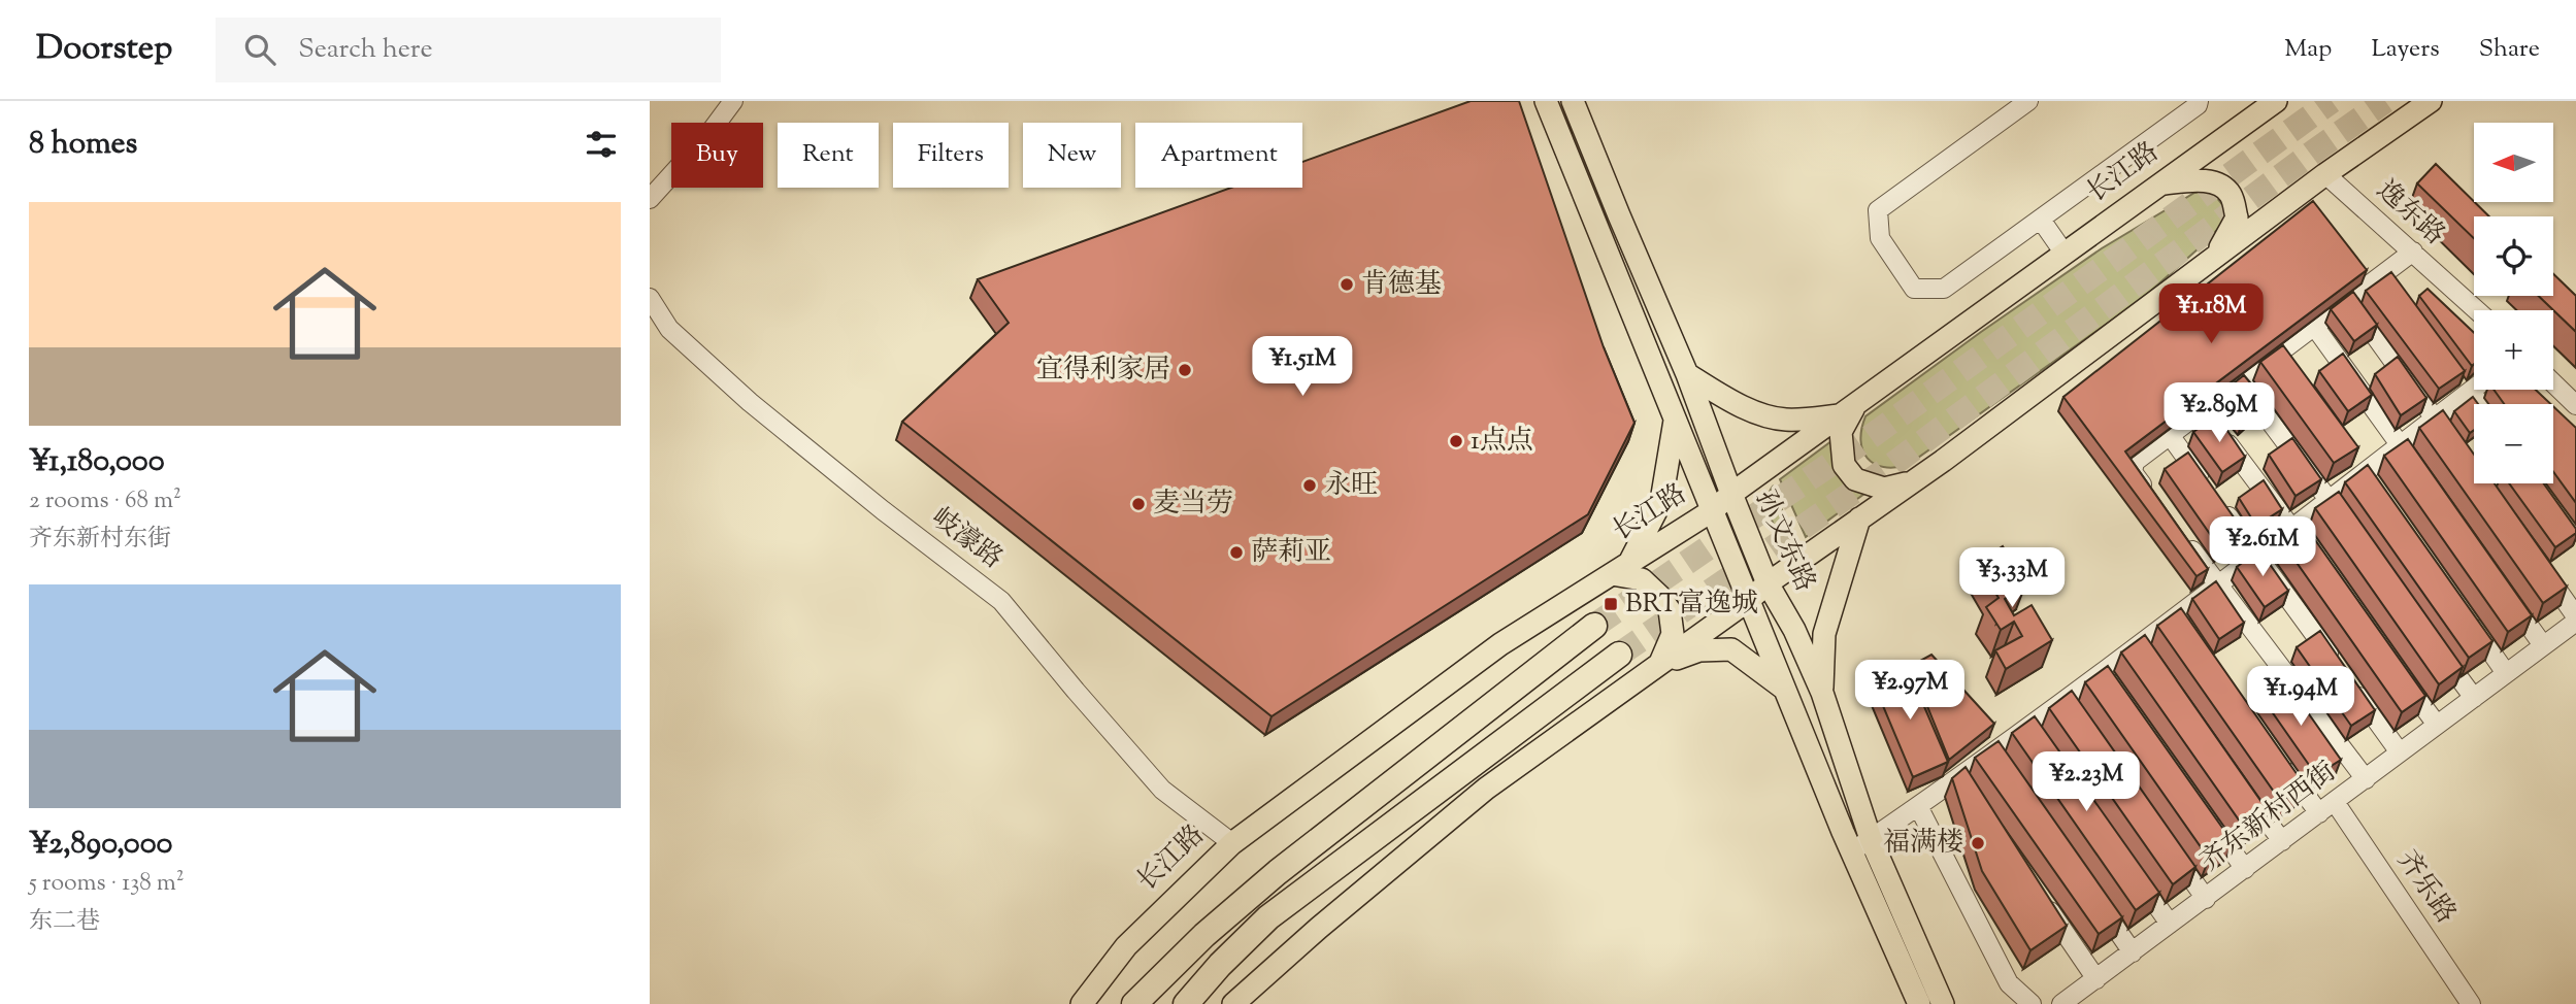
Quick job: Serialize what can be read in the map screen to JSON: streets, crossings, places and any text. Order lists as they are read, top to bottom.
{
  "streets": {
    "main road": ["长江路", "孙文东路"],
    "street": [
      "逸东路",
      "岐濠路",
      "齐东新村西街",
      "齐乐路"
    ]
  },
  "crossings": [
    ["长江路", "岐濠路"],
    ["长江路", "孙文东路"],
    ["齐东新村西街", "齐乐路"]
  ],
  "places": {
    "other": [
      "肯德基",
      "宜得利家居",
      "1点点",
      "永旺",
      "麦当劳",
      "萨莉亚",
      "福满楼"
    ],
    "transit": ["BRT富逸城"]
  },
  "north": "left",
  "page": {
    "header": "Doorstep",
    "search": "Search here",
    "nav": ["Map", "Layers", "Share"],
    "heading": "8 homes",
    "map_buttons": ["+", "−"],
    "chip": [
      "Buy",
      "Rent",
      "Filters",
      "New",
      "Apartment"
    ],
    "list": [
      {
        "name": "¥1,180,000",
        "note": "2 rooms · 68 m² · 齐东新村东街"
      },
      {
        "name": "¥2,890,000",
        "note": "5 rooms · 138 m² · 东二巷"
      }
    ],
    "price": [
      "¥1.18M",
      "¥1.51M",
      "¥2.89M",
      "¥2.61M",
      "¥3.33M",
      "¥2.97M",
      "¥1.94M",
      "¥2.23M"
    ]
  }
}
